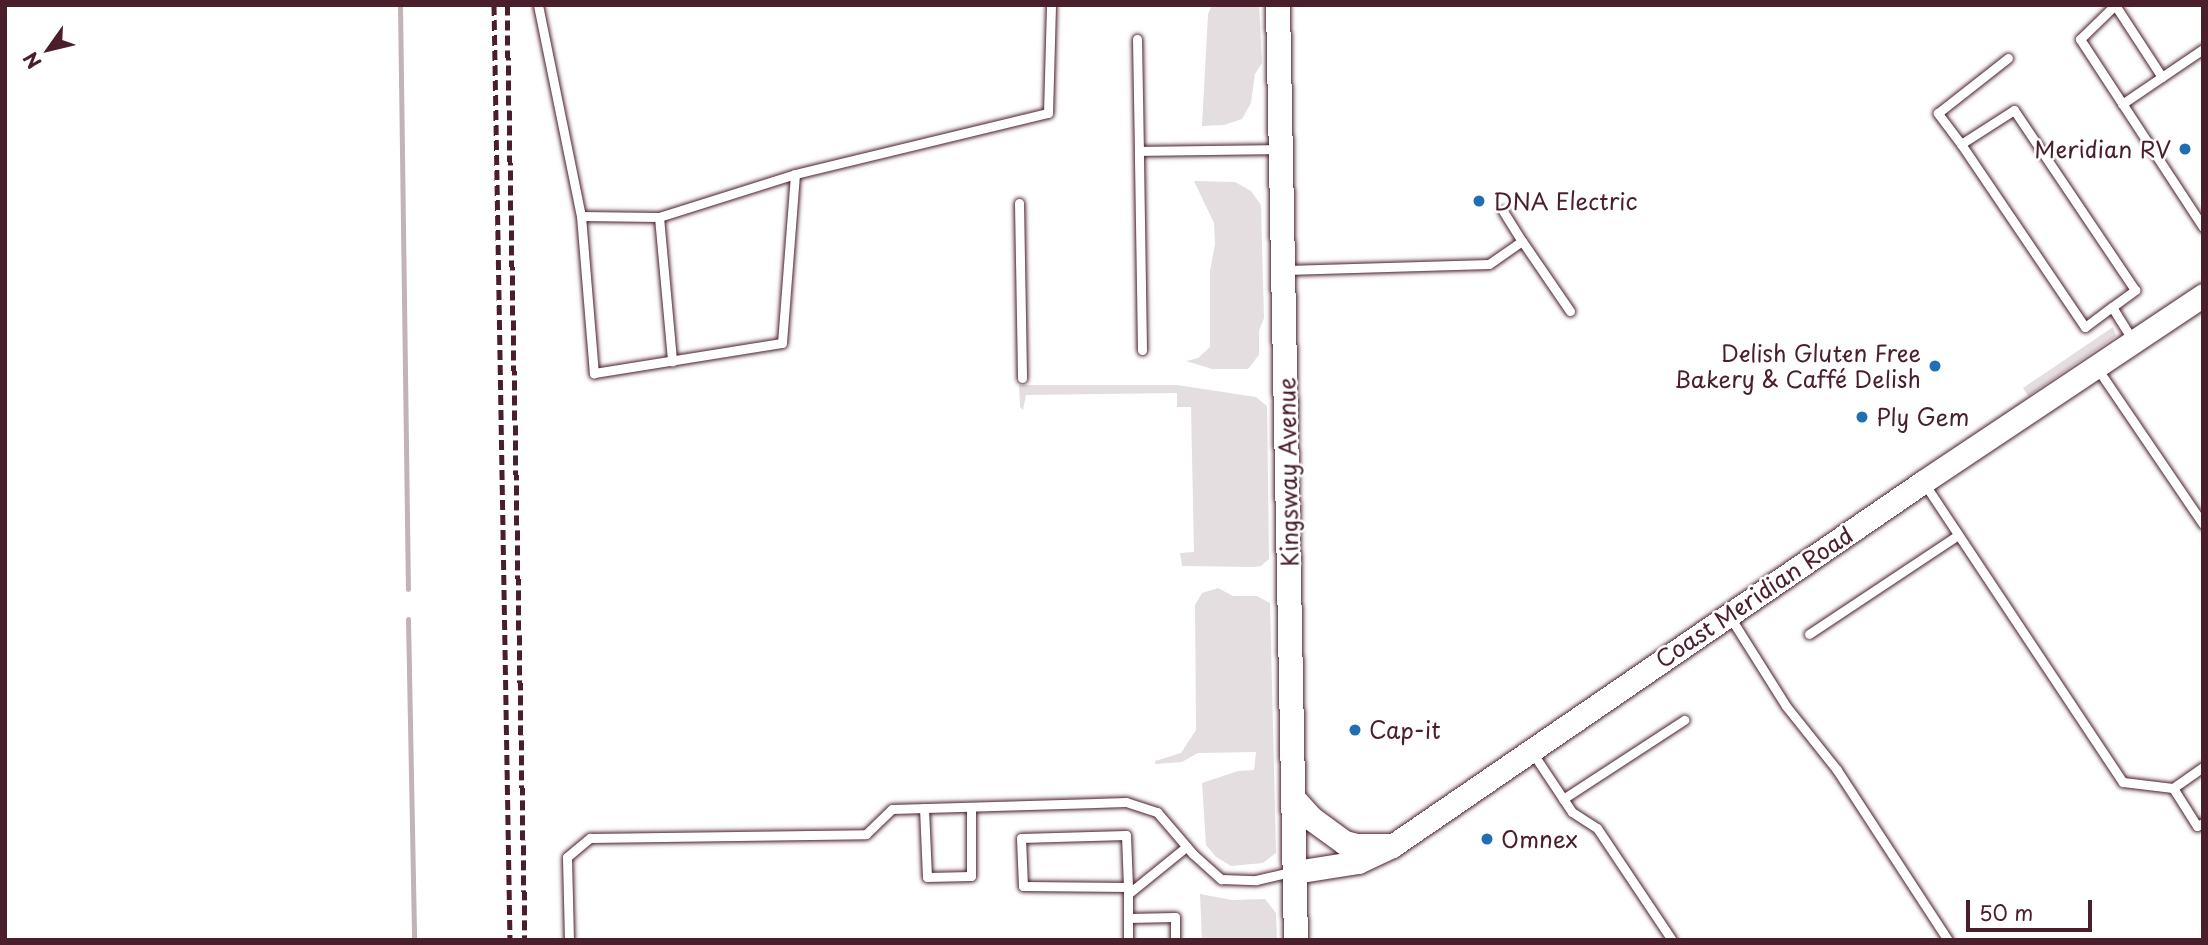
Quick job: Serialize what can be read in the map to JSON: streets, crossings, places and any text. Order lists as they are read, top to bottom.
{
  "streets": {
    "main road": ["Kingsway Avenue"],
    "street": ["Coast Meridian Road"]
  },
  "crossings": [
    ["Kingsway Avenue", "Coast Meridian Road"]
  ],
  "places": [
    "Meridian RV",
    "DNA Electric",
    "Delish Gluten Free Bakery & Caffé Delish",
    "Ply Gem",
    "Cap-it",
    "Omnex"
  ],
  "scale_bar": "50 m",
  "north": "bottom left"
}
